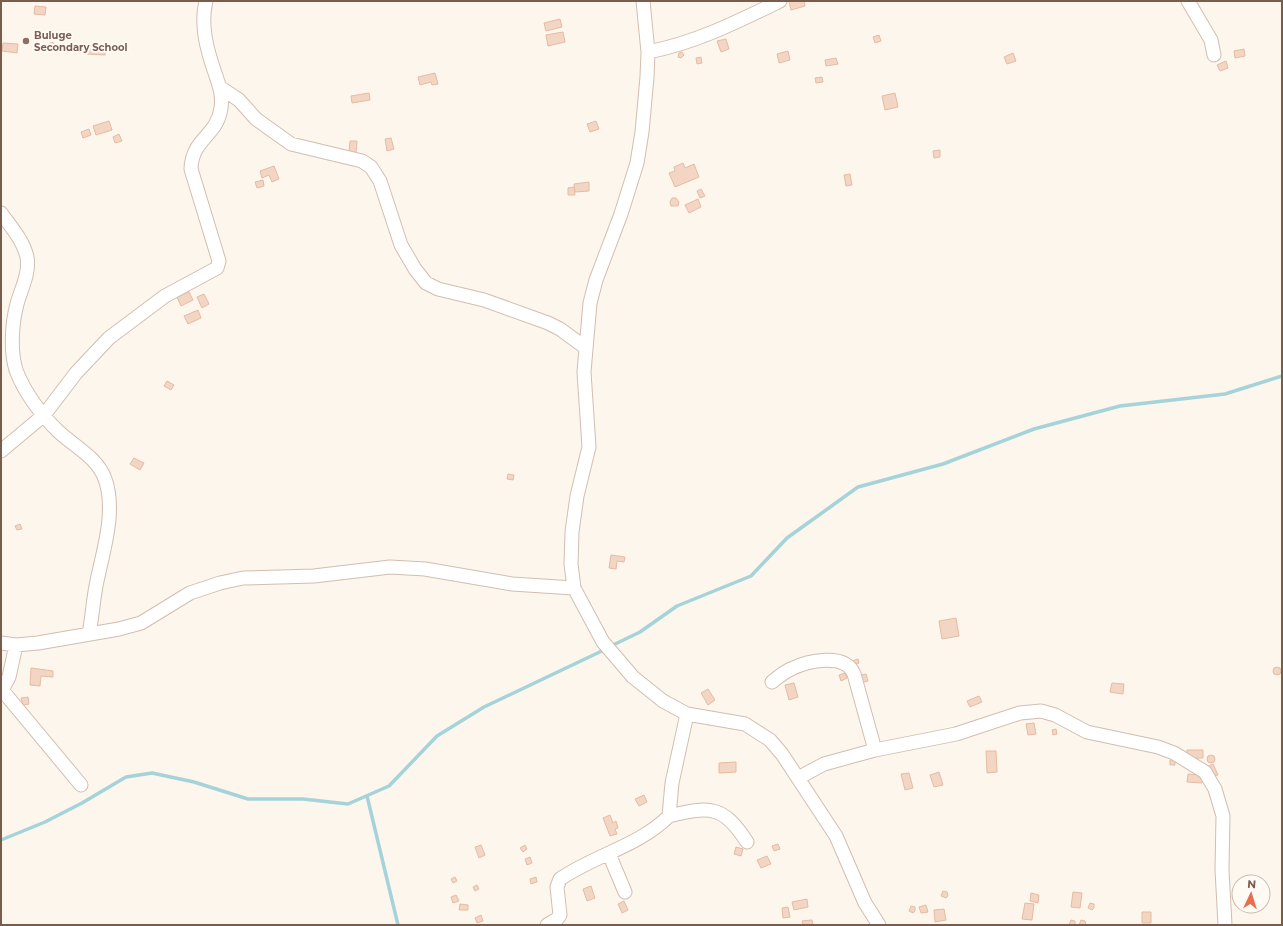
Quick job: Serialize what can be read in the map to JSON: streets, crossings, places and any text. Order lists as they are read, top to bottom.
{
  "places": ["Buluge Secondary School"],
  "north": "top"
}
